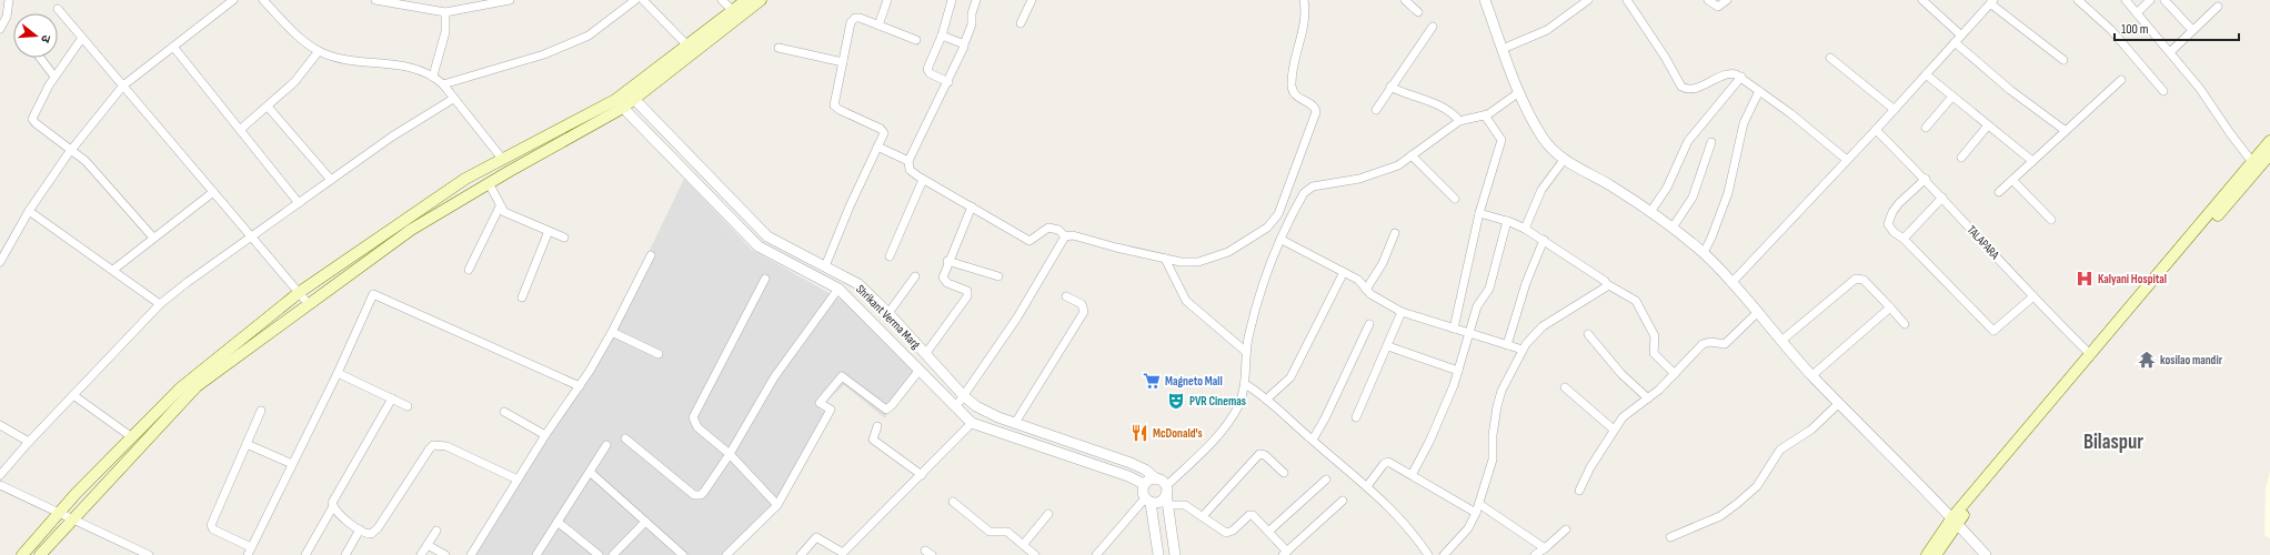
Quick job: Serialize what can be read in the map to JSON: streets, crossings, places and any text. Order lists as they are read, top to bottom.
{
  "streets": {
    "street": ["TALAPARA", "Shrikant Verma Marg"]
  },
  "districts": ["Bilaspur"],
  "places": {
    "hospital": ["Kalyani Hospital"],
    "temple": ["kosilao mandir"],
    "supermarket": ["Magneto Mall"],
    "theatre": ["PVR Cinemas"],
    "restaurant": ["McDonald's"]
  },
  "scale_bar": "100 m",
  "north": "right"
}
